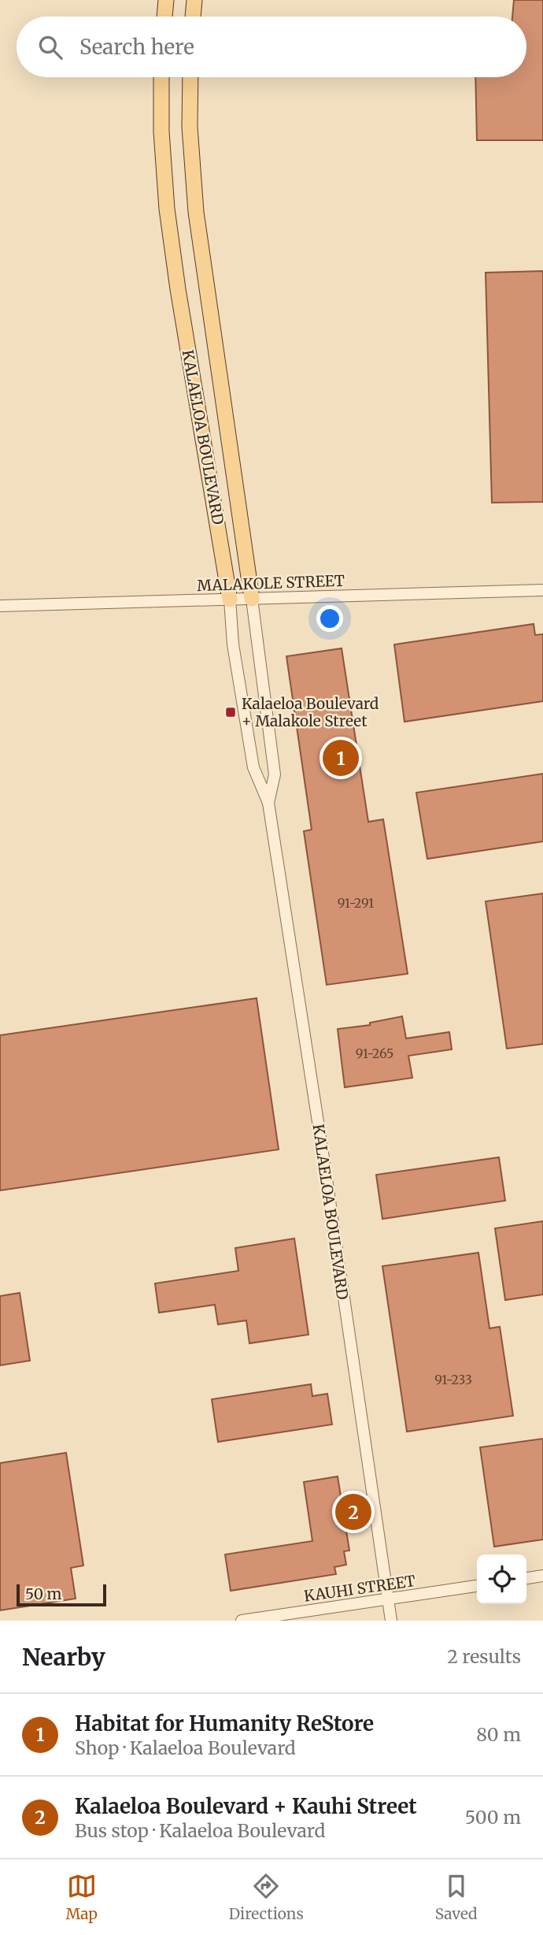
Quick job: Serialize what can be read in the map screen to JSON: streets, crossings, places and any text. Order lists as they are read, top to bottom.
{
  "streets": {
    "main road": ["KALAELOA BOULEVARD"],
    "street": ["MALAKOLE STREET", "KAUHI STREET"]
  },
  "crossings": [
    ["KALAELOA BOULEVARD", "MALAKOLE STREET"],
    ["KALAELOA BOULEVARD", "KAUHI STREET"]
  ],
  "places": {
    "transit": ["Kalaeloa Boulevard + Malakole Street"]
  },
  "house_numbers": ["91-291", "91-265", "91-233"],
  "scale_bar": "50 m",
  "page": {
    "search": "Search here",
    "pins": ["1", "2"],
    "scale": "50 m",
    "heading": ["Nearby", "2 results"],
    "list": [
      {
        "mark": "1",
        "name": "Habitat for Humanity ReStore",
        "note": "Shop · Kalaeloa Boulevard",
        "value": "80 m"
      },
      {
        "mark": "2",
        "name": "Kalaeloa Boulevard + Kauhi Street",
        "note": "Bus stop · Kalaeloa Boulevard",
        "value": "500 m"
      }
    ],
    "nav": ["Map", "Directions", "Saved"]
  }
}
